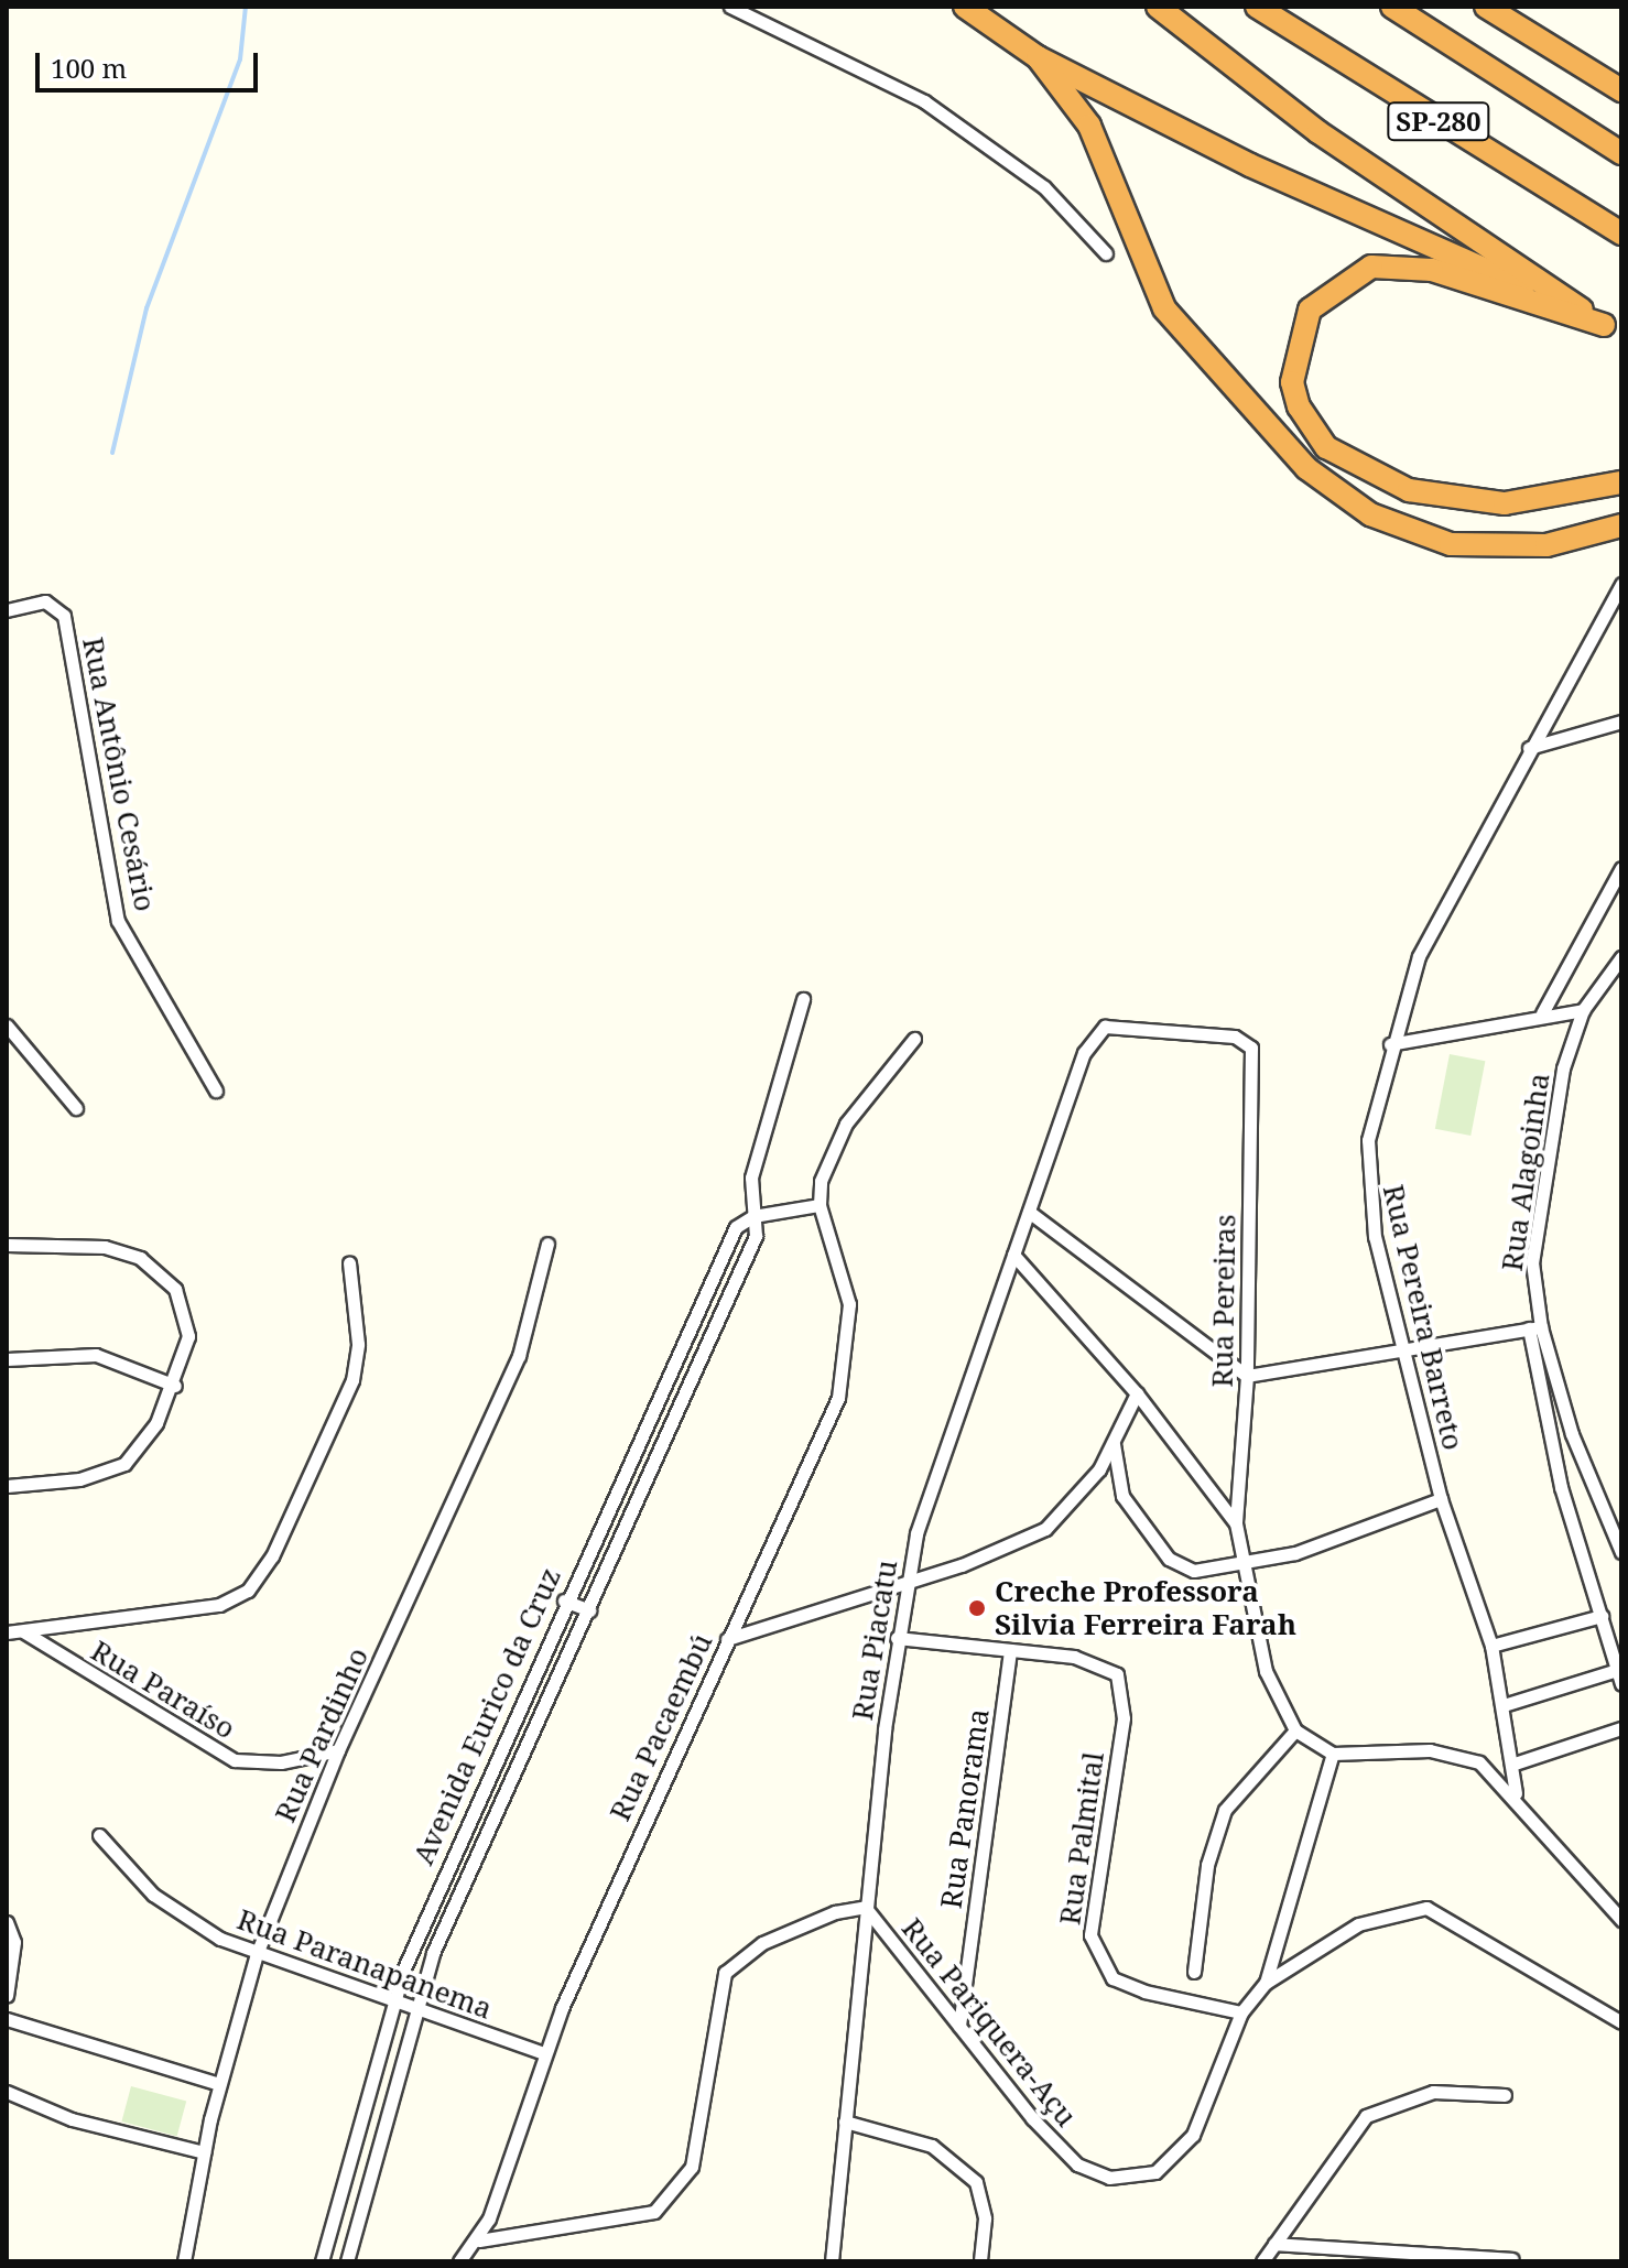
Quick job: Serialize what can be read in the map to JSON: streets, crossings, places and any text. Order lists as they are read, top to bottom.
{
  "streets": {
    "highway": ["SP-280"],
    "street": [
      "Rua Antônio Cesário",
      "Rua Alagoinha",
      "Rua Pereiras",
      "Rua Pereira Barreto",
      "Rua Piacatu",
      "Rua Paraíso",
      "Avenida Eurico da Cruz",
      "Rua Pacaembú",
      "Rua Pardinho",
      "Rua Panorama",
      "Rua Palmital",
      "Rua Paranapanema",
      "Rua Pariquera-Açu"
    ]
  },
  "crossings": [
    ["Rua Pereiras", "Rua Piacatu"],
    ["Rua Piacatu", "Rua Palmital"],
    ["Rua Piacatu", "Rua Pariquera-Açu"],
    ["Rua Paraíso", "Rua Pardinho"],
    ["Avenida Eurico da Cruz", "Rua Paranapanema"],
    ["Rua Pacaembú", "Rua Paranapanema"],
    ["Rua Pardinho", "Rua Paranapanema"],
    ["Rua Panorama", "Rua Palmital"],
    ["Rua Panorama", "Rua Pariquera-Açu"],
    ["Rua Palmital", "Rua Pariquera-Açu"]
  ],
  "places": ["Creche Professora Silvia Ferreira Farah"],
  "scale_bar": "100 m"
}
